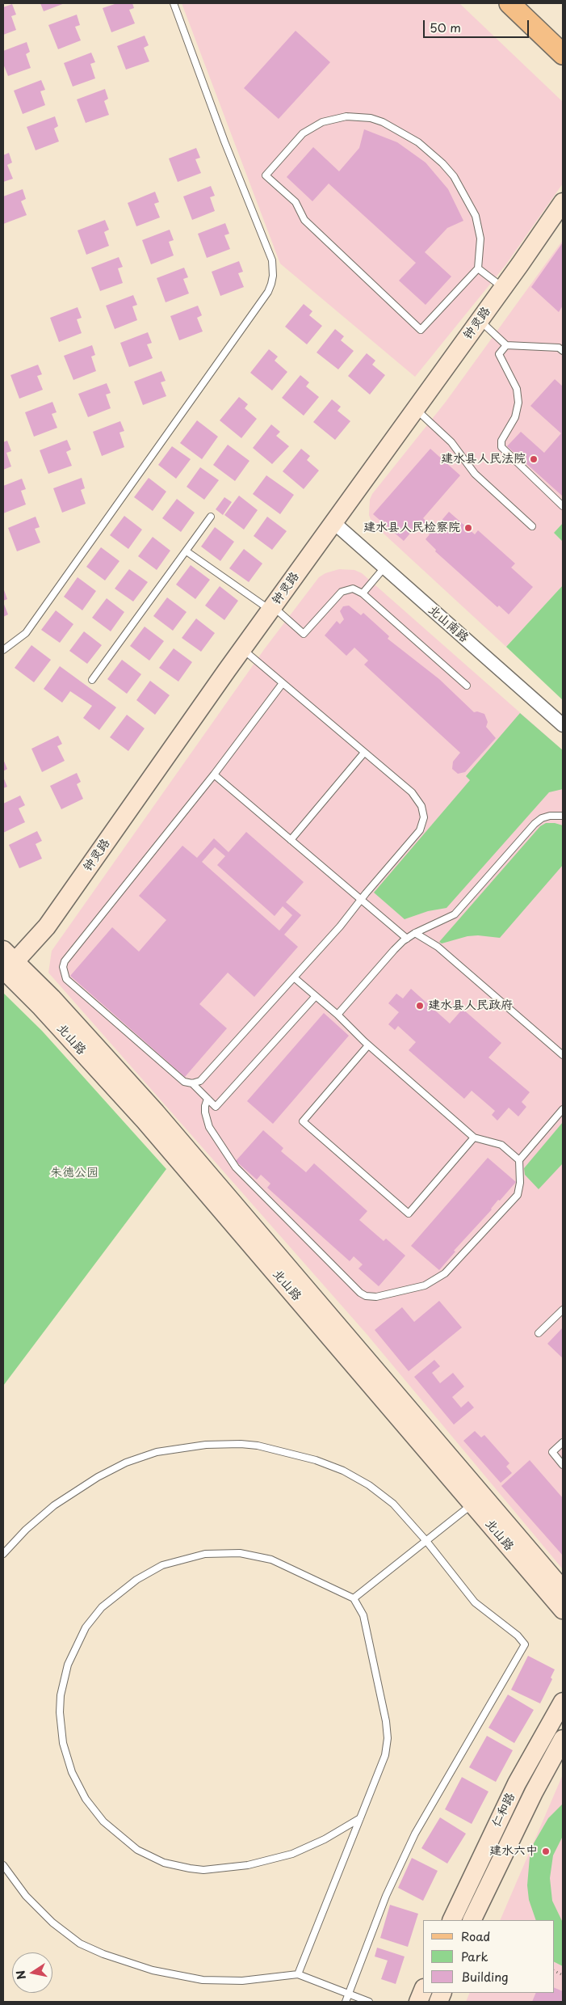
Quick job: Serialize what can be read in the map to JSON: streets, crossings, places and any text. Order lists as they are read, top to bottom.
{
  "streets": {
    "street": [
      "钟灵路",
      "北山南路",
      "北山路",
      "仁和路"
    ]
  },
  "crossings": [
    ["钟灵路", "北山南路"],
    ["钟灵路", "北山路"]
  ],
  "parks": ["朱德公园"],
  "places": [
    "建水县人民法院",
    "建水县人民检察院",
    "建水县人民政府",
    "建水六中"
  ],
  "legend": ["Road", "Park", "Building"],
  "scale_bar": "50 m",
  "north": "left"
}
